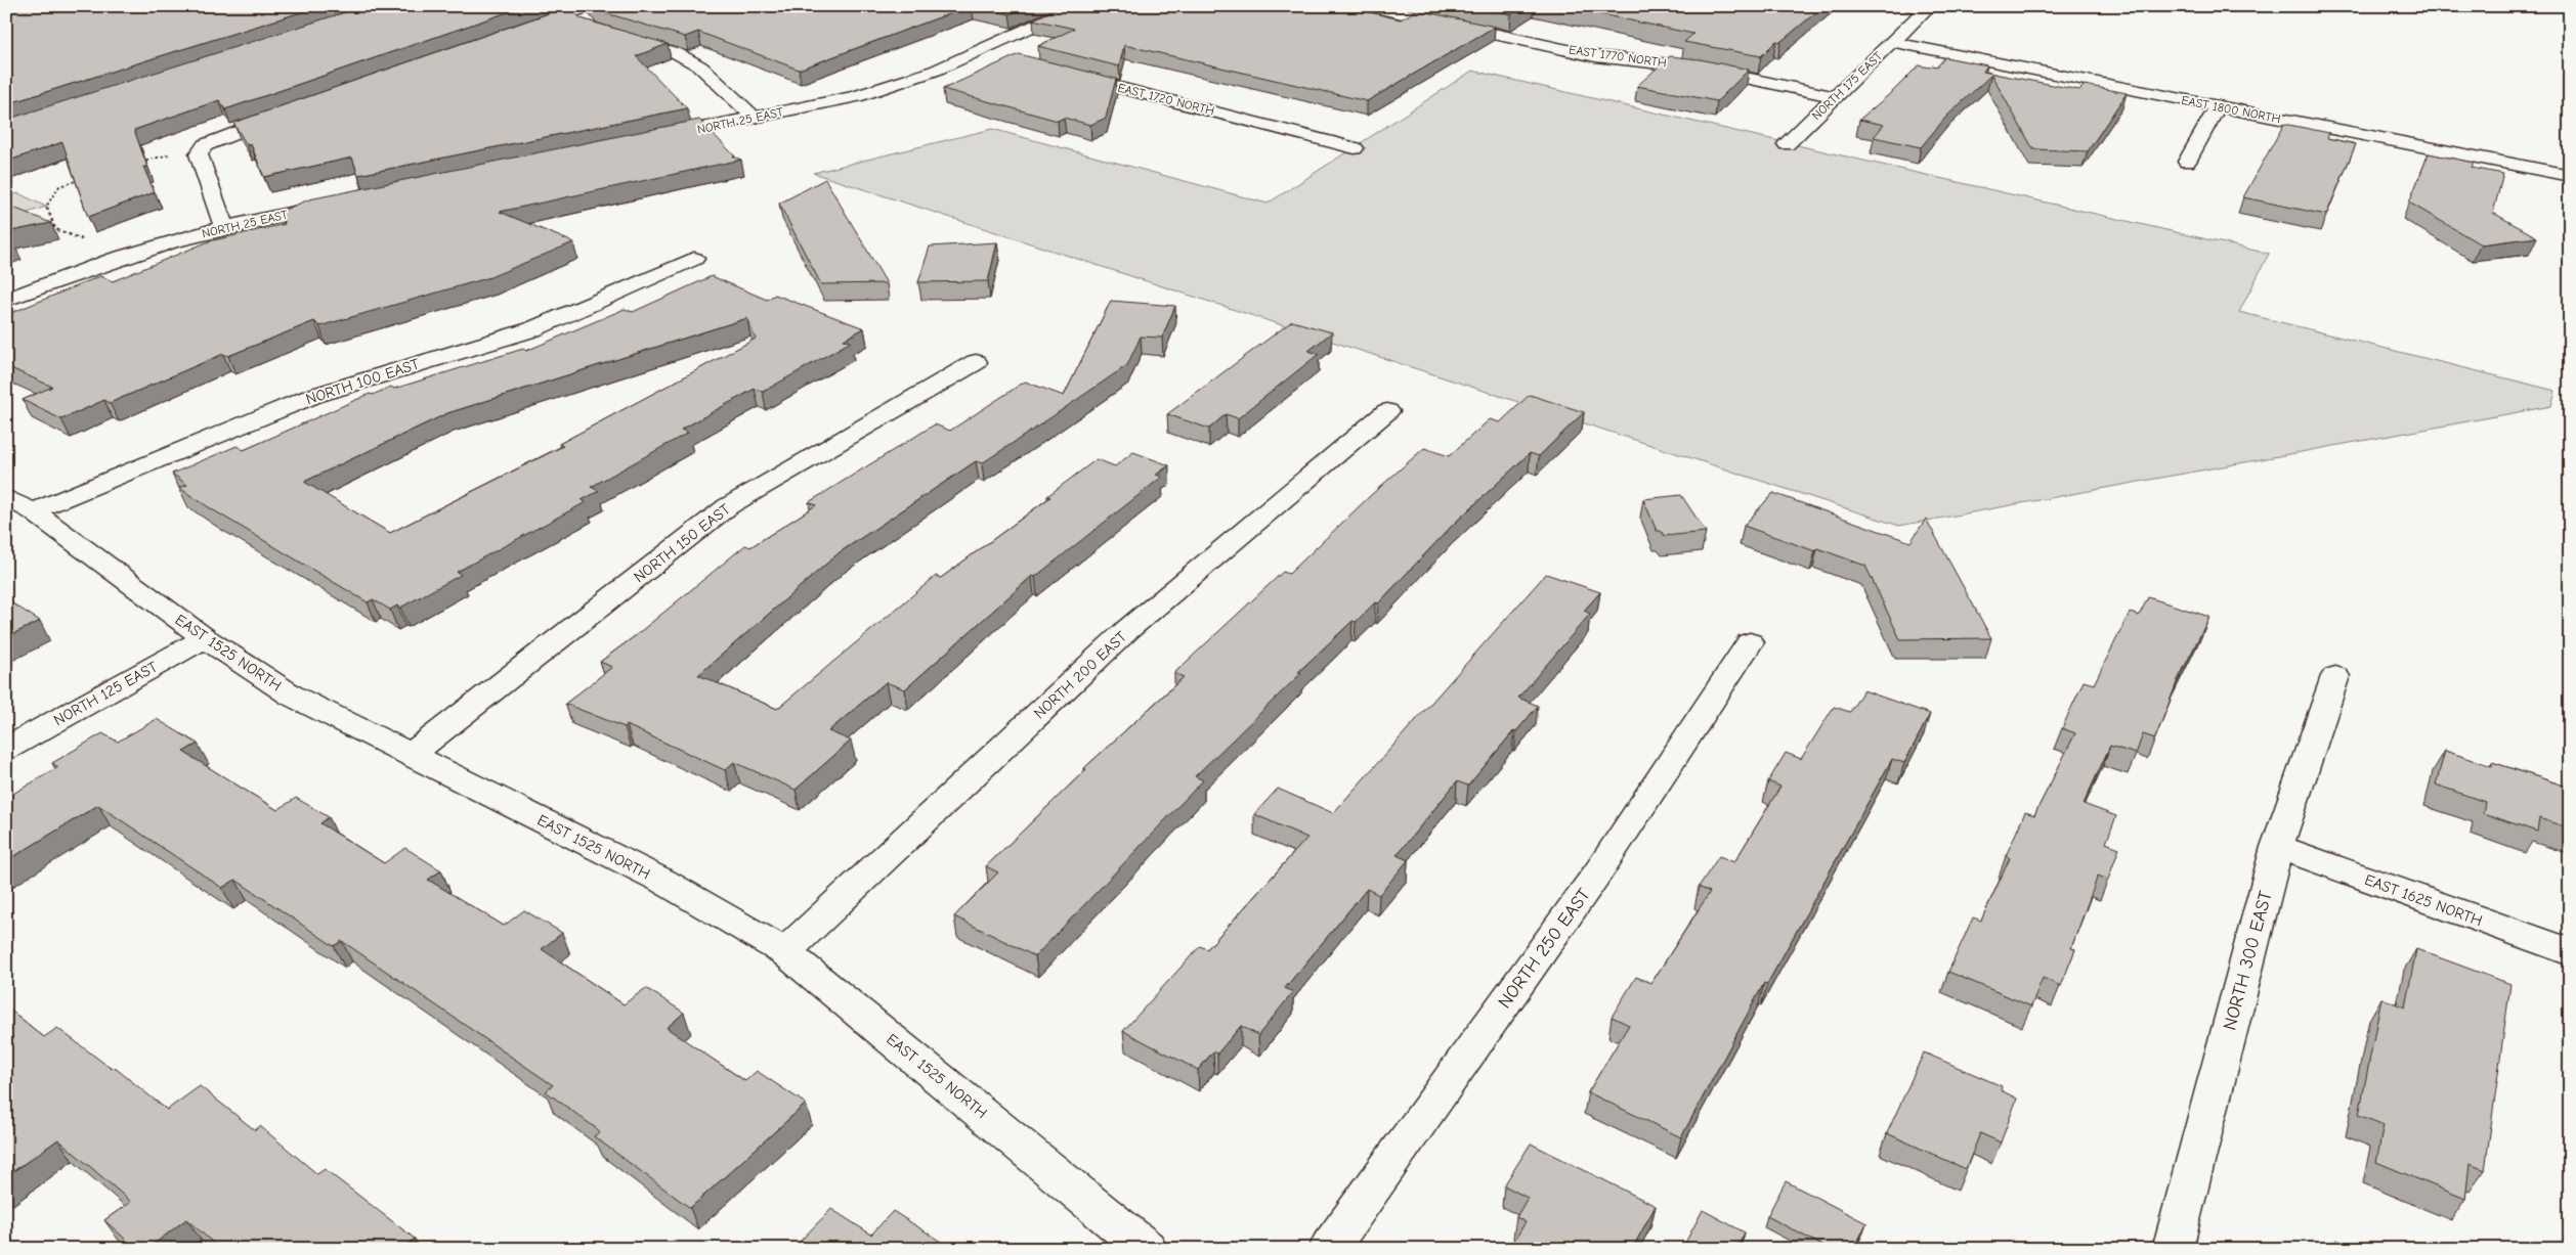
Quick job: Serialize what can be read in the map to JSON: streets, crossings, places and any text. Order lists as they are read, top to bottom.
{
  "streets": {
    "street": [
      "EAST 1770 NORTH",
      "NORTH 175 EAST",
      "EAST 1720 NORTH",
      "EAST 1800 NORTH",
      "NORTH 25 EAST",
      "NORTH 100 EAST",
      "NORTH 150 EAST",
      "EAST 1525 NORTH",
      "NORTH 200 EAST",
      "NORTH 125 EAST",
      "EAST 1625 NORTH",
      "NORTH 250 EAST",
      "NORTH 300 EAST"
    ]
  },
  "crossings": [
    ["EAST 1770 NORTH", "NORTH 175 EAST"],
    ["NORTH 175 EAST", "EAST 1800 NORTH"],
    ["NORTH 100 EAST", "EAST 1525 NORTH"],
    ["NORTH 150 EAST", "EAST 1525 NORTH"],
    ["EAST 1525 NORTH", "NORTH 200 EAST"],
    ["EAST 1525 NORTH", "NORTH 125 EAST"],
    ["EAST 1625 NORTH", "NORTH 300 EAST"]
  ]
}
